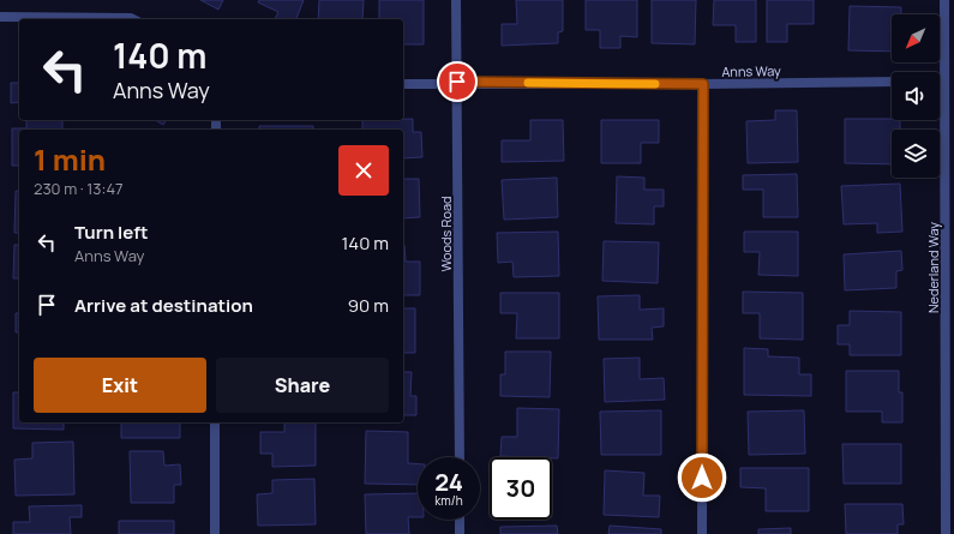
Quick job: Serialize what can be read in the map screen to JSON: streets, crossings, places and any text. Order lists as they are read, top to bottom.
{
  "streets": {
    "street": ["Anns Way", "Woods Road", "Nederland Way"]
  },
  "crossings": [
    ["Anns Way", "Woods Road"]
  ],
  "north": "bottom left",
  "page": {
    "turn": ["140 m", "Anns Way"],
    "heading": ["1 min", "230 m · 13:47"],
    "list": [
      {
        "name": "Turn left",
        "note": "Anns Way",
        "value": "140 m"
      },
      {
        "name": "Arrive at destination",
        "value": "90 m"
      }
    ],
    "buttons": ["Exit", "Share"],
    "speed": "24 km/h",
    "limit": "30"
  }
}
